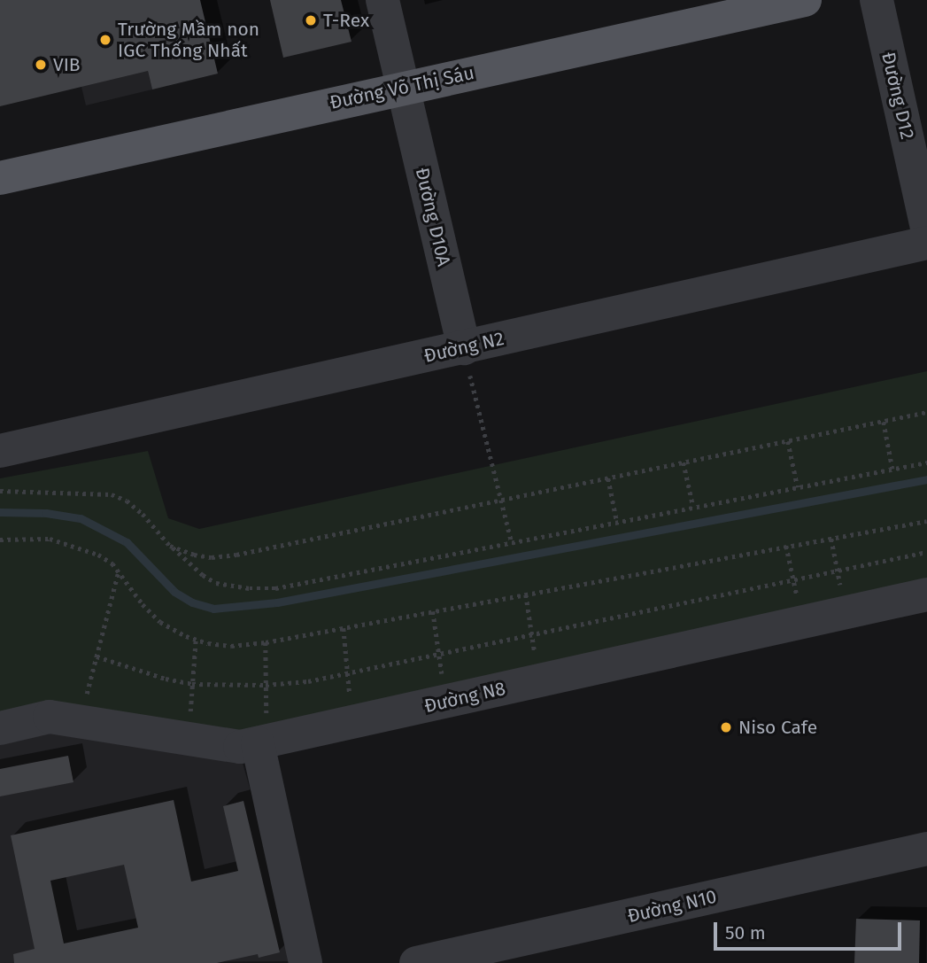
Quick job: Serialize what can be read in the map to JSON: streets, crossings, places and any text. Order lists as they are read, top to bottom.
{
  "streets": {
    "main road": ["Đường Võ Thị Sáu"],
    "street": [
      "Đường D12",
      "Đường D10A",
      "Đường N2",
      "Đường N8",
      "Đường N10"
    ]
  },
  "crossings": [
    ["Đường Võ Thị Sáu", "Đường D10A"],
    ["Đường D10A", "Đường N2"]
  ],
  "places": [
    "T-Rex",
    "Trường Mầm non IGC Thống Nhất",
    "VIB",
    "Niso Cafe"
  ],
  "scale_bar": "50 m"
}
